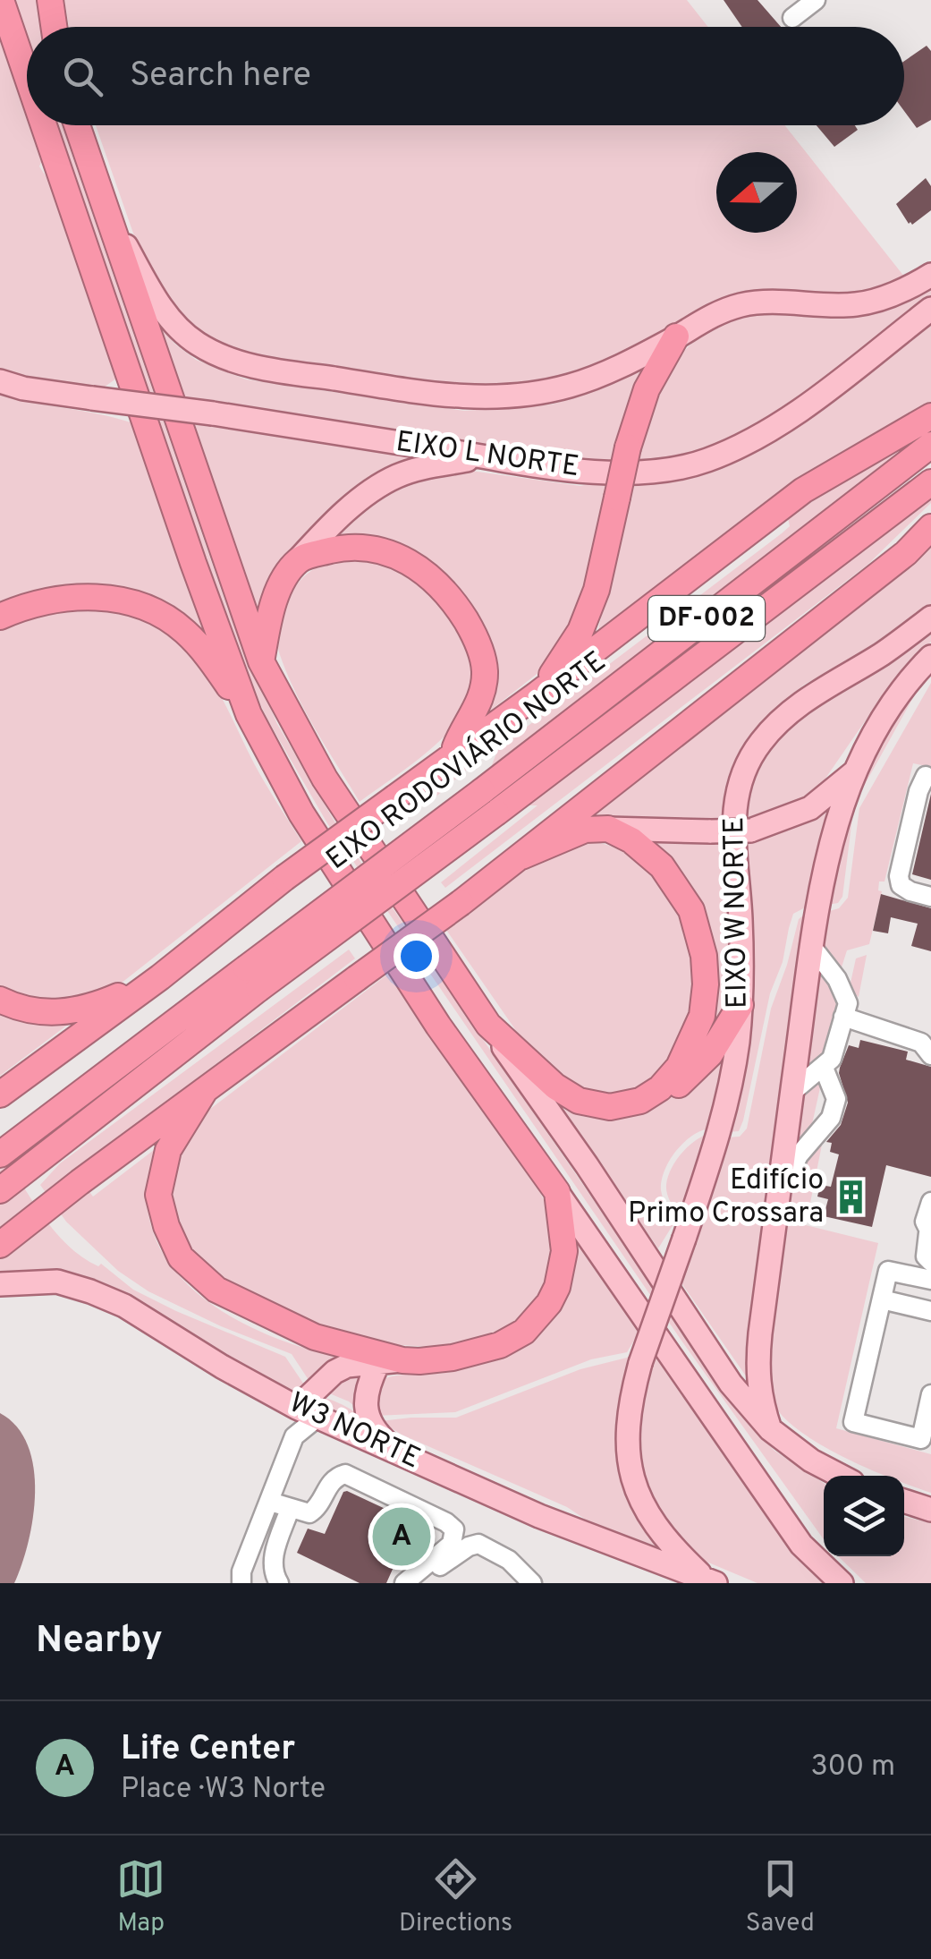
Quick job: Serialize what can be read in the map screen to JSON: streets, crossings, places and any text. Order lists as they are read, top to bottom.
{
  "streets": {
    "highway": ["DF-002", "EIXO RODOVIÁRIO NORTE"],
    "main road": ["EIXO L NORTE", "EIXO W NORTE", "W3 NORTE"]
  },
  "crossings": [
    ["EIXO W NORTE", "W3 NORTE"]
  ],
  "places": {
    "building": ["Edifício Primo Crossara"]
  },
  "north": "left",
  "page": {
    "search": "Search here",
    "pins": "A",
    "heading": "Nearby",
    "list": [
      {
        "mark": "A",
        "name": "Life Center",
        "note": "Place · W3 Norte",
        "value": "300 m"
      }
    ],
    "nav": ["Map", "Directions", "Saved"]
  }
}
